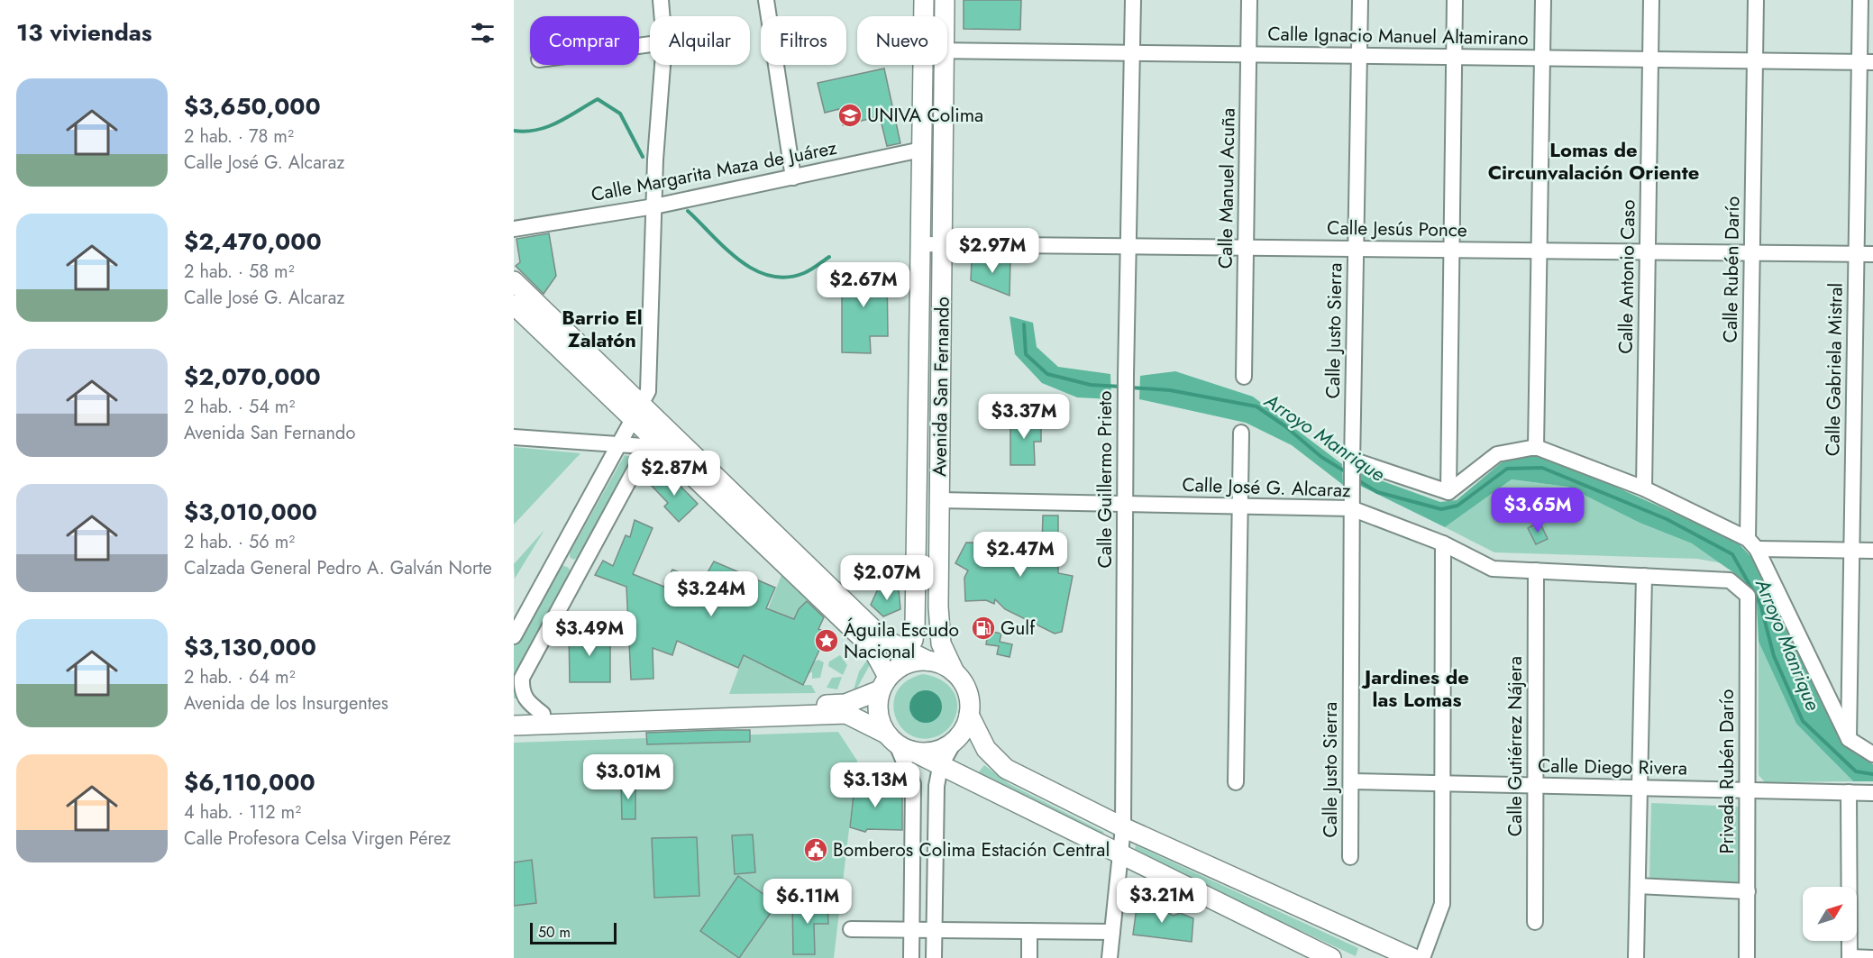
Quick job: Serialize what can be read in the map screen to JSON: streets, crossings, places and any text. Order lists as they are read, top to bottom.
{
  "streets": {
    "main road": ["Avenida San Fernando"],
    "street": [
      "Calle Ignacio Manuel Altamirano",
      "Calle Margarita Maza de Juárez",
      "Calle Manuel Acuña",
      "Calle Jesús Ponce",
      "Calle Rubén Darío",
      "Calle Antonio Caso",
      "Calle Justo Sierra",
      "Calle Gabriela Mistral",
      "Calle Guillermo Prieto",
      "Calle José G. Alcaraz",
      "Calle Gutiérrez Nájera",
      "Calle Diego Rivera",
      "Privada Rubén Darío"
    ]
  },
  "crossings": [
    ["Calle Ignacio Manuel Altamirano", "Calle Manuel Acuña"],
    ["Calle Ignacio Manuel Altamirano", "Calle Rubén Darío"],
    ["Calle Ignacio Manuel Altamirano", "Calle Antonio Caso"],
    ["Calle Ignacio Manuel Altamirano", "Calle Justo Sierra"],
    ["Calle Ignacio Manuel Altamirano", "Calle Gabriela Mistral"],
    ["Calle Ignacio Manuel Altamirano", "Calle Guillermo Prieto"],
    ["Calle Margarita Maza de Juárez", "Avenida San Fernando"],
    ["Calle Manuel Acuña", "Calle Jesús Ponce"],
    ["Calle Jesús Ponce", "Calle Rubén Darío"],
    ["Calle Jesús Ponce", "Calle Antonio Caso"],
    ["Calle Jesús Ponce", "Calle Justo Sierra"],
    ["Calle Jesús Ponce", "Calle Gabriela Mistral"],
    ["Calle Jesús Ponce", "Avenida San Fernando"],
    ["Calle Jesús Ponce", "Calle Guillermo Prieto"],
    ["Calle Justo Sierra", "Calle José G. Alcaraz"],
    ["Calle Justo Sierra", "Calle Diego Rivera"],
    ["Avenida San Fernando", "Calle José G. Alcaraz"],
    ["Calle Guillermo Prieto", "Calle José G. Alcaraz"],
    ["Calle José G. Alcaraz", "Calle Gutiérrez Nájera"],
    ["Calle José G. Alcaraz", "Privada Rubén Darío"],
    ["Calle Gutiérrez Nájera", "Calle Diego Rivera"],
    ["Calle Diego Rivera", "Privada Rubén Darío"]
  ],
  "districts": ["Lomas de Circunvalación Oriente", "Barrio El Zalatón", "Jardines de las Lomas"],
  "water": ["Arroyo Manrique"],
  "places": {
    "school or university": ["UNIVA Colima"],
    "fuel station": ["Gulf"],
    "place": ["Águila Escudo Nacional"],
    "public building": ["Bomberos Colima Estación Central"]
  },
  "scale_bar": "50 m",
  "north": "top right",
  "page": {
    "heading": "13 viviendas",
    "chip": [
      "Comprar",
      "Alquilar",
      "Filtros",
      "Nuevo"
    ],
    "list": [
      {
        "name": "$3,650,000",
        "note": "2 hab. · 78 m² · Calle José G. Alcaraz"
      },
      {
        "name": "$2,470,000",
        "note": "2 hab. · 58 m² · Calle José G. Alcaraz"
      },
      {
        "name": "$2,070,000",
        "note": "2 hab. · 54 m² · Avenida San Fernando"
      },
      {
        "name": "$3,010,000",
        "note": "2 hab. · 56 m² · Calzada General Pedro A. Galván Norte"
      },
      {
        "name": "$3,130,000",
        "note": "2 hab. · 64 m² · Avenida de los Insurgentes"
      },
      {
        "name": "$6,110,000",
        "note": "4 hab. · 112 m² · Calle Profesora Celsa Virgen Pérez"
      }
    ],
    "price": [
      "$2.97M",
      "$2.67M",
      "$3.37M",
      "$2.87M",
      "$3.65M",
      "$2.47M",
      "$2.07M",
      "$3.24M",
      "$3.49M",
      "$3.01M",
      "$3.13M",
      "$3.21M",
      "$6.11M"
    ],
    "scale": "50 m"
  }
}
